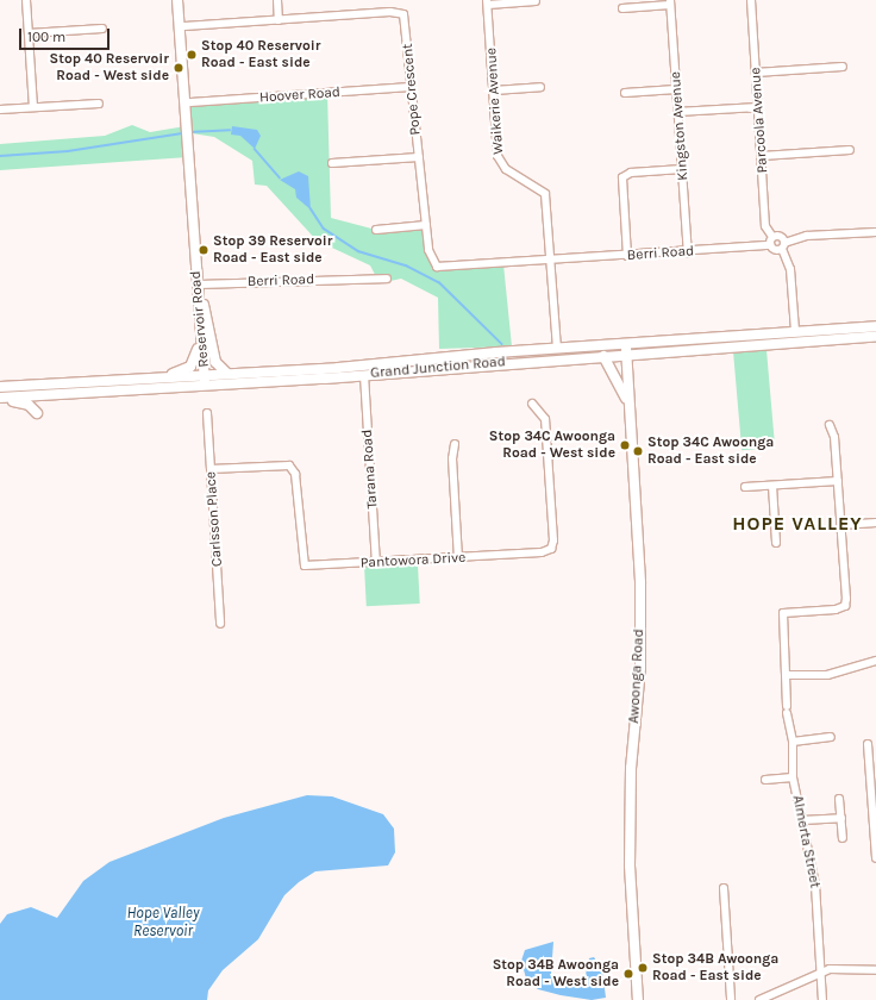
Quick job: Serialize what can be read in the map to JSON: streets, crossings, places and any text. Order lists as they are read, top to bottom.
{
  "streets": {
    "main road": ["Reservoir Road", "Grand Junction Road", "Awoonga Road"],
    "street": [
      "Pope Crescent",
      "Hoover Road",
      "Waikerie Avenue",
      "Parcoola Avenue",
      "Kingston Avenue",
      "Berri Road",
      "Tarana Road",
      "Carlsson Place",
      "Pantowora Drive",
      "Almerta Street"
    ]
  },
  "crossings": [
    ["Pope Crescent", "Hoover Road"],
    ["Pope Crescent", "Waikerie Avenue"],
    ["Pope Crescent", "Berri Road"],
    ["Pope Crescent", "Reservoir Road"],
    ["Hoover Road", "Reservoir Road"],
    ["Waikerie Avenue", "Berri Road"],
    ["Waikerie Avenue", "Grand Junction Road"],
    ["Kingston Avenue", "Berri Road"],
    ["Berri Road", "Reservoir Road"],
    ["Reservoir Road", "Grand Junction Road"],
    ["Grand Junction Road", "Tarana Road"],
    ["Grand Junction Road", "Awoonga Road"],
    ["Tarana Road", "Pantowora Drive"],
    ["Carlsson Place", "Pantowora Drive"]
  ],
  "districts": ["HOPE VALLEY"],
  "water": ["Hope Valley Reservoir"],
  "places": [
    "Stop 40 Reservoir Road - East side",
    "Stop 40 Reservoir Road - West side",
    "Stop 39 Reservoir Road - East side",
    "Stop 34C Awoonga Road - West side",
    "Stop 34C Awoonga Road - East side",
    "Stop 34B Awoonga Road - East side",
    "Stop 34B Awoonga Road - West side"
  ],
  "scale_bar": "100 m"
}
